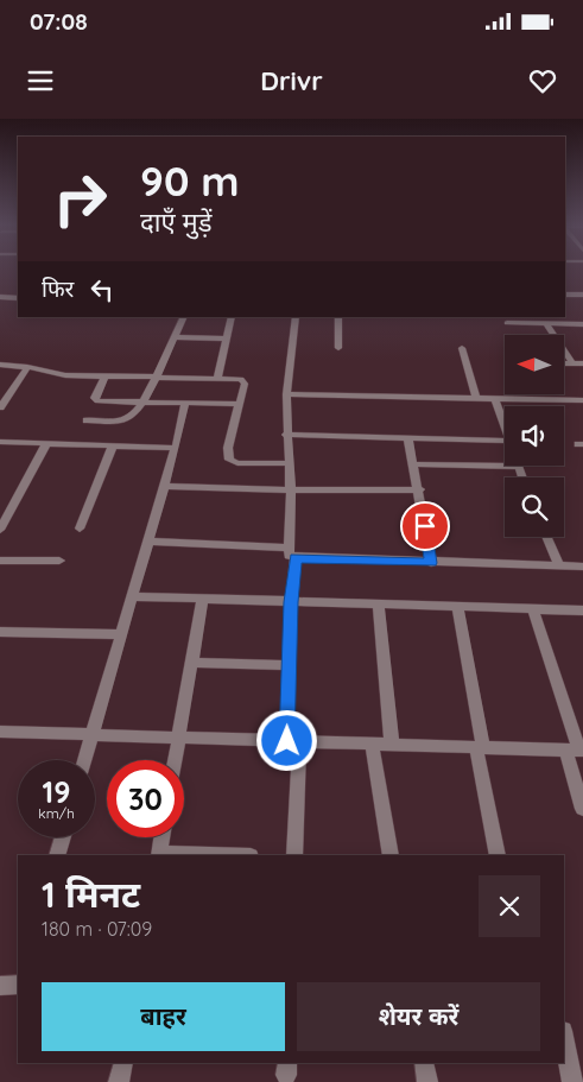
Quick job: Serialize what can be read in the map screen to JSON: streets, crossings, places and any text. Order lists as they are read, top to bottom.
{
  "north": "left",
  "page": {
    "status": "07:08",
    "header": "Drivr",
    "turn": ["90 m", "दाएँ मुड़ें"],
    "then": "फिर",
    "speed": "19 km/h",
    "limit": "30",
    "heading": ["1 मिनट", "180 m · 07:09"],
    "buttons": ["बाहर", "शेयर करें"]
  }
}
